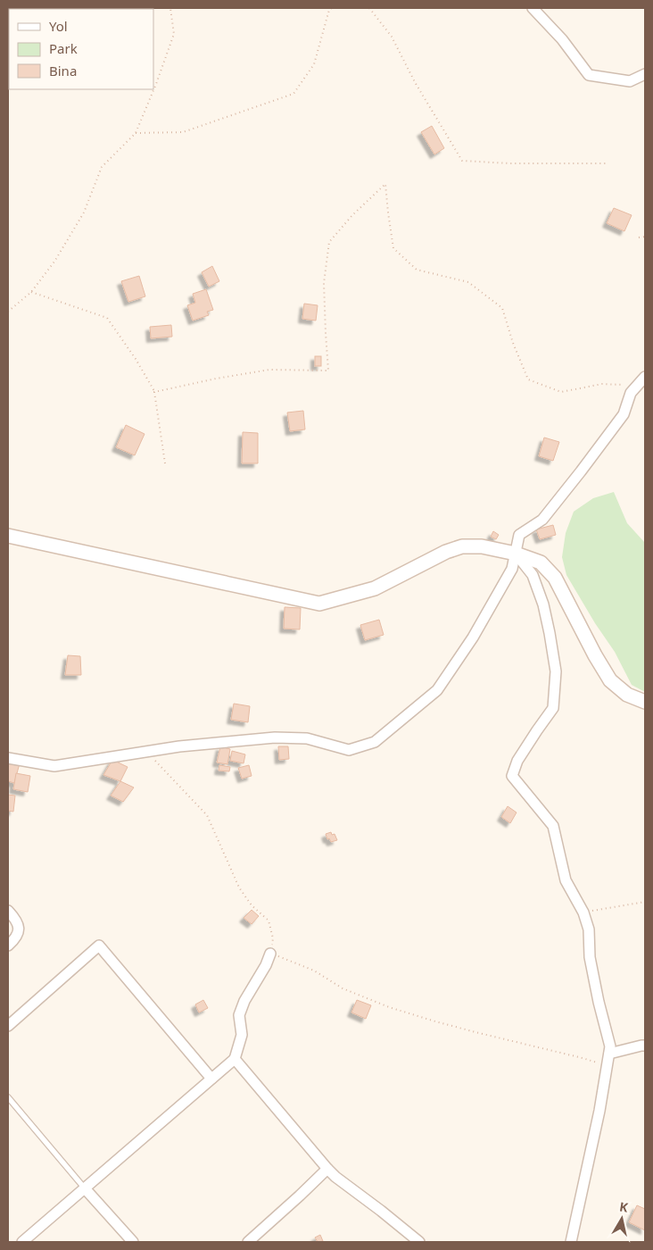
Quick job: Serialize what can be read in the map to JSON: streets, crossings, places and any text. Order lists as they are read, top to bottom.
{
  "legend": ["Yol", "Park", "Bina"],
  "north": "top"
}
